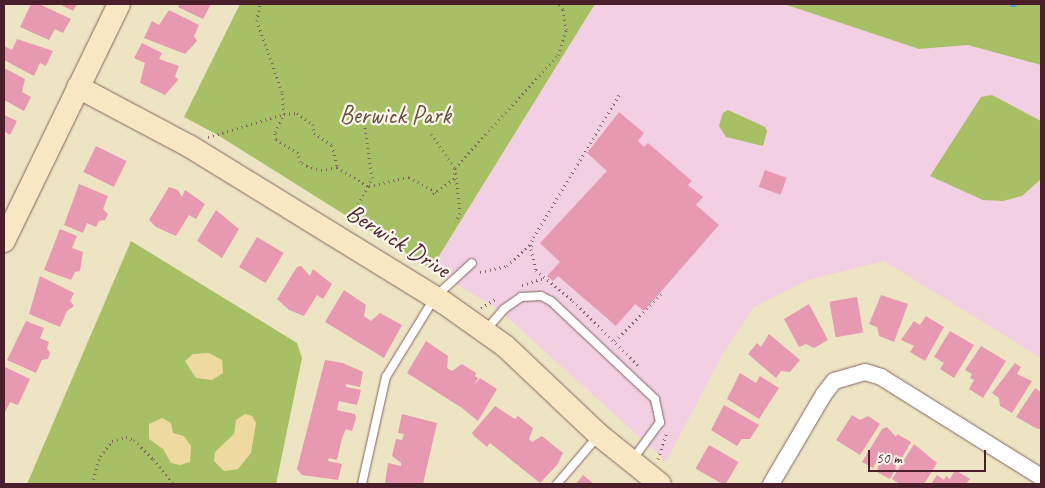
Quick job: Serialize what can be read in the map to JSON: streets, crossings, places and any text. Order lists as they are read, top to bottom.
{
  "streets": {
    "street": ["Berwick Drive"]
  },
  "parks": ["Berwick Park"],
  "scale_bar": "50 m"
}
